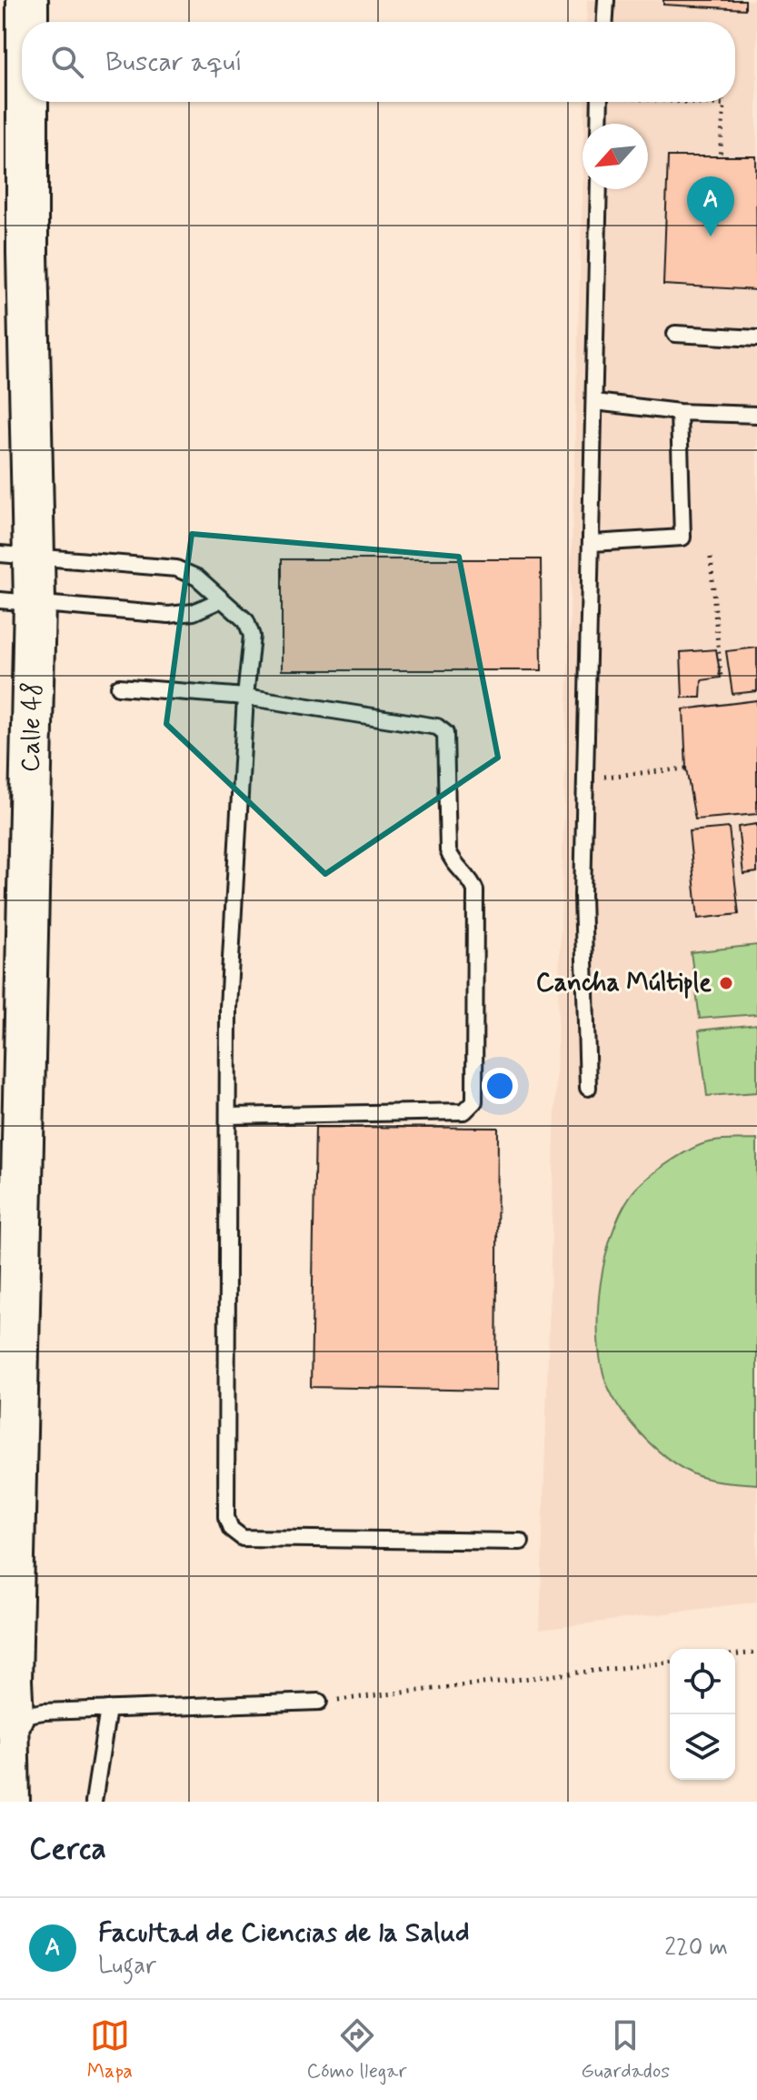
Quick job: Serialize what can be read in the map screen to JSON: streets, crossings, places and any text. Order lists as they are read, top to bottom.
{
  "streets": {
    "main road": ["Calle 48"]
  },
  "places": ["Cancha Múltiple"],
  "north": "bottom left",
  "page": {
    "search": "Buscar aquí",
    "pins": "A",
    "heading": "Cerca",
    "list": [
      {
        "mark": "A",
        "name": "Facultad de Ciencias de la Salud",
        "note": "Lugar",
        "value": "220 m"
      }
    ],
    "nav": ["Mapa", "Cómo llegar", "Guardados"]
  }
}
